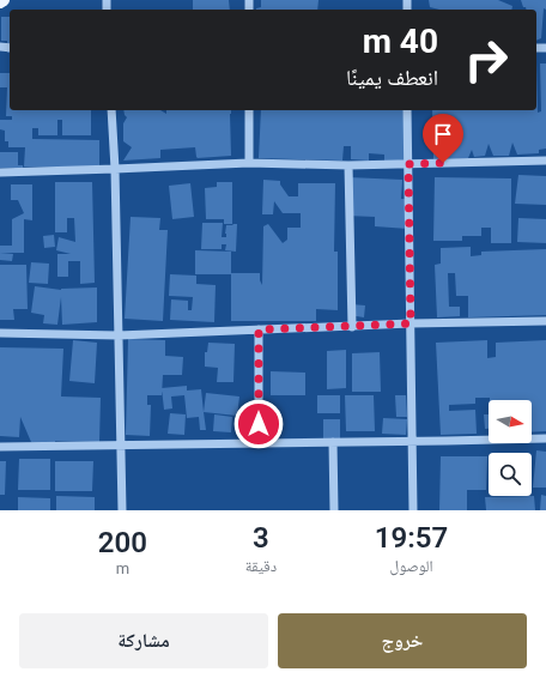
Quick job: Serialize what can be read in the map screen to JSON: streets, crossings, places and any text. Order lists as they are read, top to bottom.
{
  "north": "right",
  "page": {
    "turn": ["40 m", "انعطف يمينًا"],
    "eta": [
      "19:57",
      "الوصول",
      "3",
      "دقيقة",
      "200",
      "m"
    ],
    "buttons": ["خروج", "مشاركة"]
  }
}
